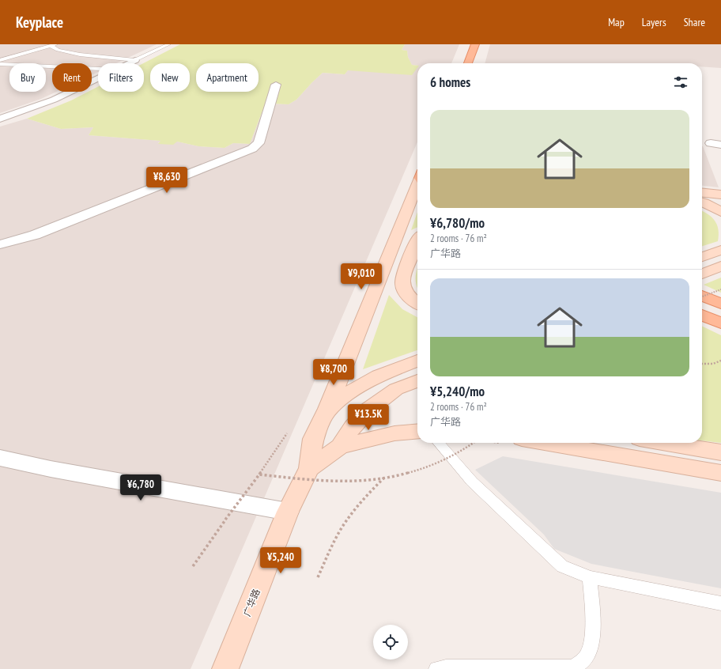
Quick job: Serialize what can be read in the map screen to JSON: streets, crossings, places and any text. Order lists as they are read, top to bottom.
{
  "streets": {
    "main road": ["广华路"]
  },
  "page": {
    "header": "Keyplace",
    "nav": ["Map", "Layers", "Share"],
    "chip": [
      "Buy",
      "Rent",
      "Filters",
      "New",
      "Apartment"
    ],
    "heading": "6 homes",
    "list": [
      {
        "name": "¥6,780/mo",
        "note": "2 rooms · 76 m² · 广华路"
      },
      {
        "name": "¥5,240/mo",
        "note": "2 rooms · 76 m² · 广华路"
      }
    ],
    "price": [
      "¥8,630",
      "¥9,010",
      "¥8,700",
      "¥13.5K",
      "¥6,780",
      "¥5,240"
    ]
  }
}
